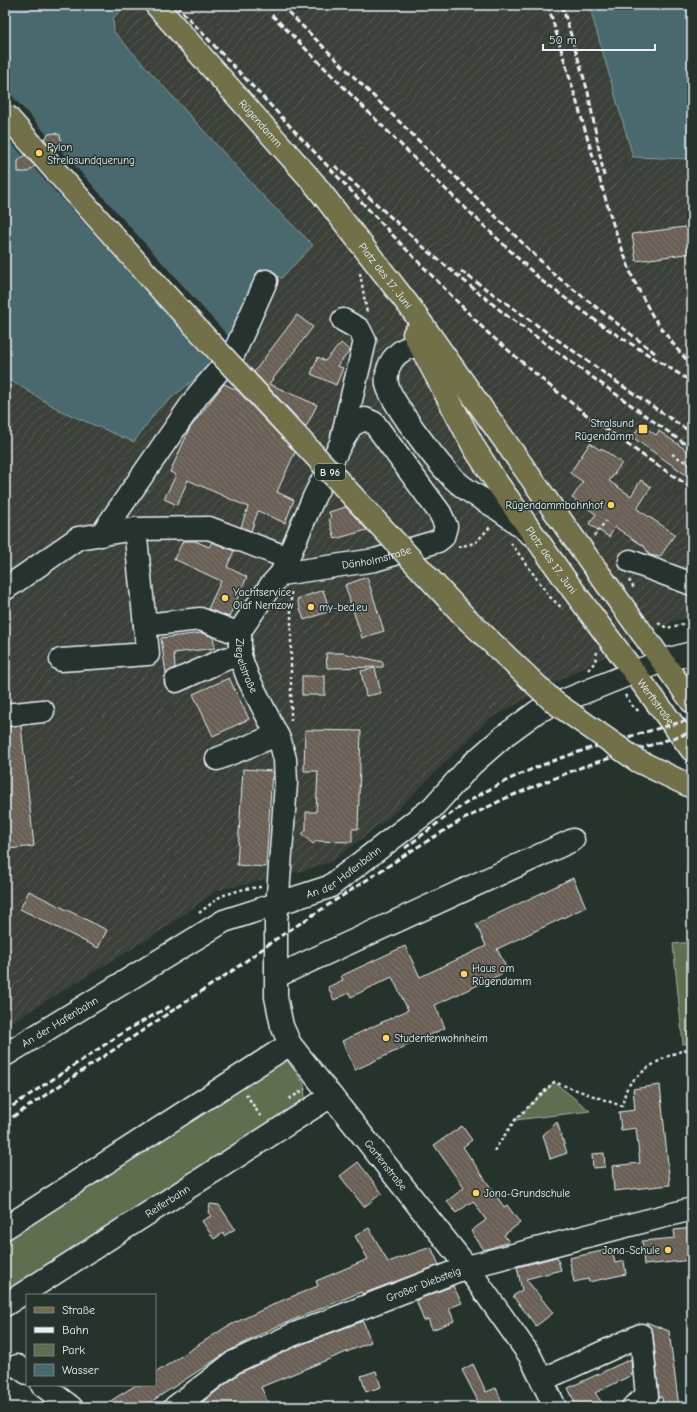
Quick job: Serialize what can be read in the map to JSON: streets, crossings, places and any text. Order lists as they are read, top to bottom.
{
  "streets": {
    "main road": [
      "Rügendamm",
      "Platz des 17. Juni",
      "B 96",
      "Werftstraße"
    ],
    "street": [
      "Dänholmstraße",
      "Ziegelstraße",
      "An der Hafenbahn",
      "Gartenstraße",
      "Reiferbahn",
      "Großer Diebsteig"
    ]
  },
  "crossings": [
    ["Rügendamm", "Platz des 17. Juni"],
    ["Platz des 17. Juni", "Werftstraße"],
    ["Platz des 17. Juni", "An der Hafenbahn"],
    ["Dänholmstraße", "Ziegelstraße"],
    ["Ziegelstraße", "An der Hafenbahn"],
    ["Ziegelstraße", "Gartenstraße"],
    ["Werftstraße", "An der Hafenbahn"],
    ["An der Hafenbahn", "Gartenstraße"],
    ["Gartenstraße", "Reiferbahn"],
    ["Gartenstraße", "Großer Diebsteig"]
  ],
  "places": {
    "other": [
      "Pylon Strelasundquerung",
      "Rügendammbahnhof",
      "Yachtservice Olaf Nemzow",
      "my-bed.eu",
      "Haus am Rügendamm",
      "Studentenwohnheim",
      "Jona-Grundschule",
      "Jona-Schule"
    ],
    "transit": ["Stralsund Rügendamm"]
  },
  "legend": [
    "Straße",
    "Bahn",
    "Park",
    "Wasser"
  ],
  "scale_bar": "50 m"
}
